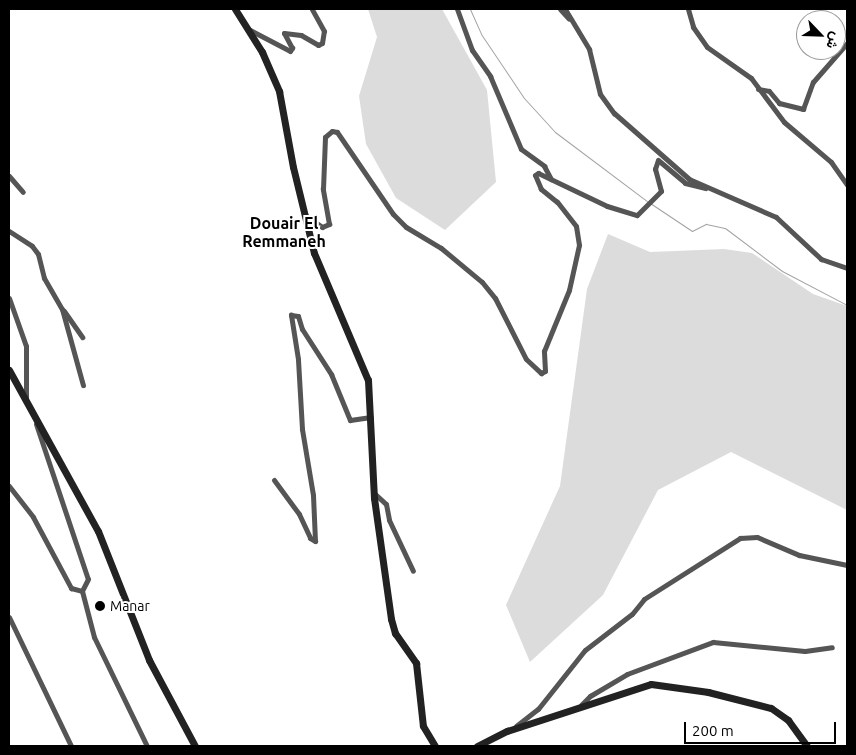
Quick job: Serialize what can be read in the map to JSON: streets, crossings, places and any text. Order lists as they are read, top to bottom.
{
  "districts": ["Douair El Remmaneh"],
  "places": ["Manar"],
  "scale_bar": "200 m",
  "north": "bottom right"
}
